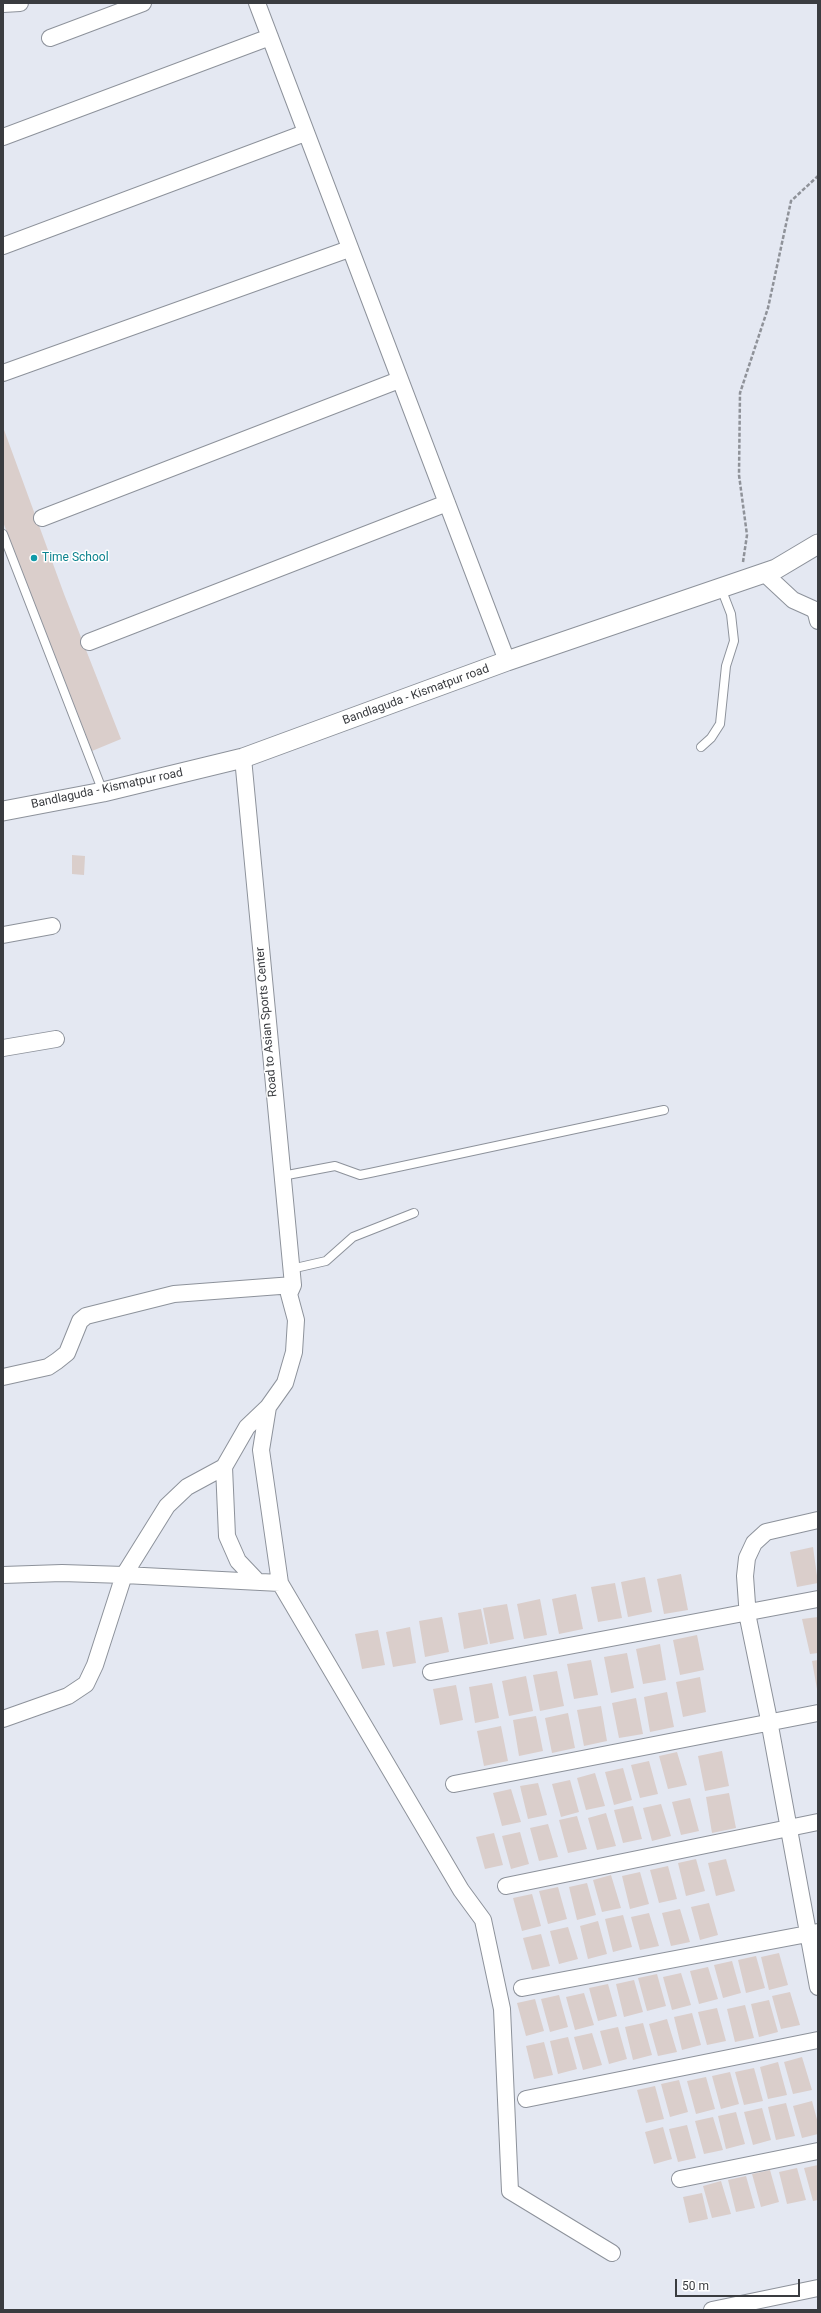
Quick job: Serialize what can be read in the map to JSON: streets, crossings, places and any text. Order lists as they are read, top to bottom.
{
  "streets": {
    "street": ["Bandlaguda - Kismatpur road", "Road to Asian Sports Center"]
  },
  "crossings": [
    ["Bandlaguda - Kismatpur road", "Road to Asian Sports Center"]
  ],
  "places": ["Time School"],
  "scale_bar": "50 m"
}
